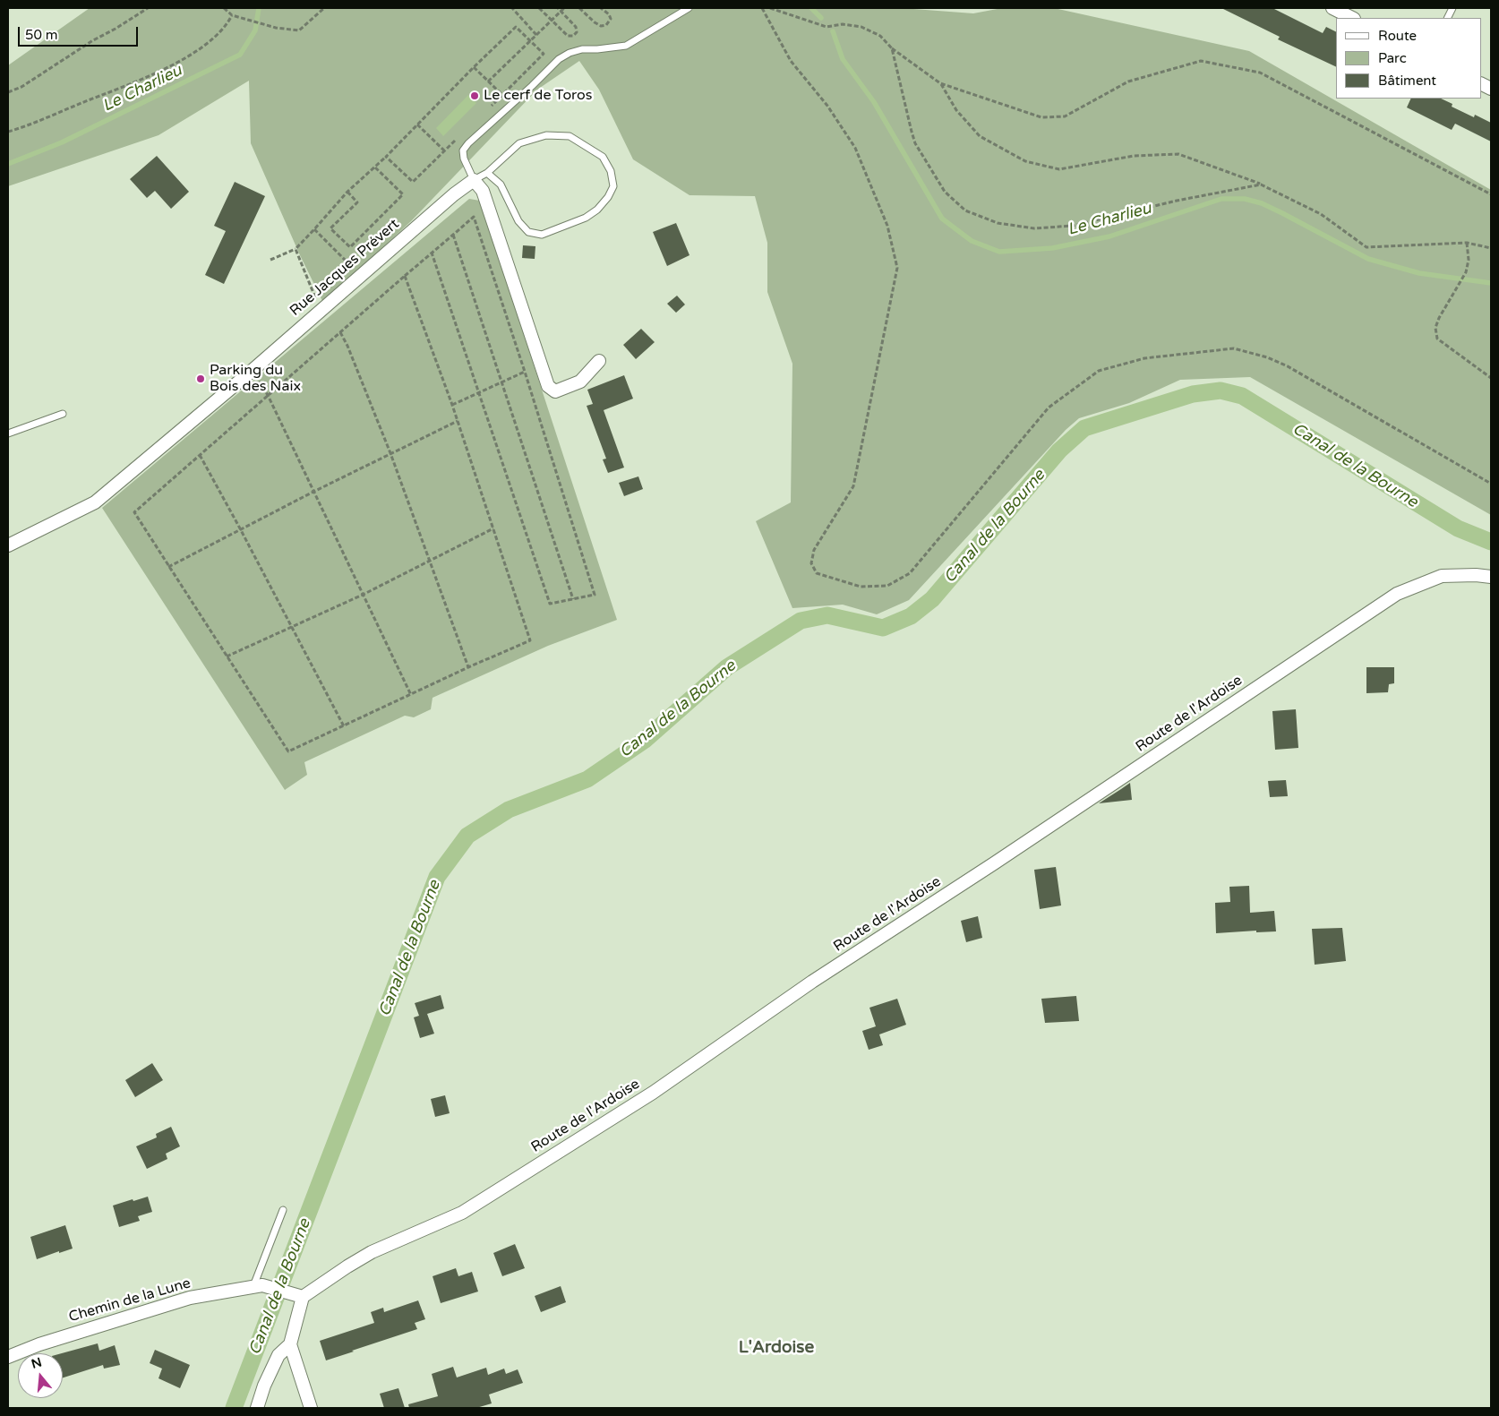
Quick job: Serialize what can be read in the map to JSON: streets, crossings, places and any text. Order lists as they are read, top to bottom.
{
  "streets": {
    "street": ["Rue Jacques Prévert", "Route de l'Ardoise", "Chemin de la Lune"]
  },
  "districts": ["L'Ardoise"],
  "water": ["Le Charlieu", "Canal de la Bourne"],
  "places": ["Le cerf de Toros", "Parking du Bois des Naix"],
  "legend": ["Route", "Parc", "Bâtiment"],
  "scale_bar": "50 m",
  "north": "top"
}
